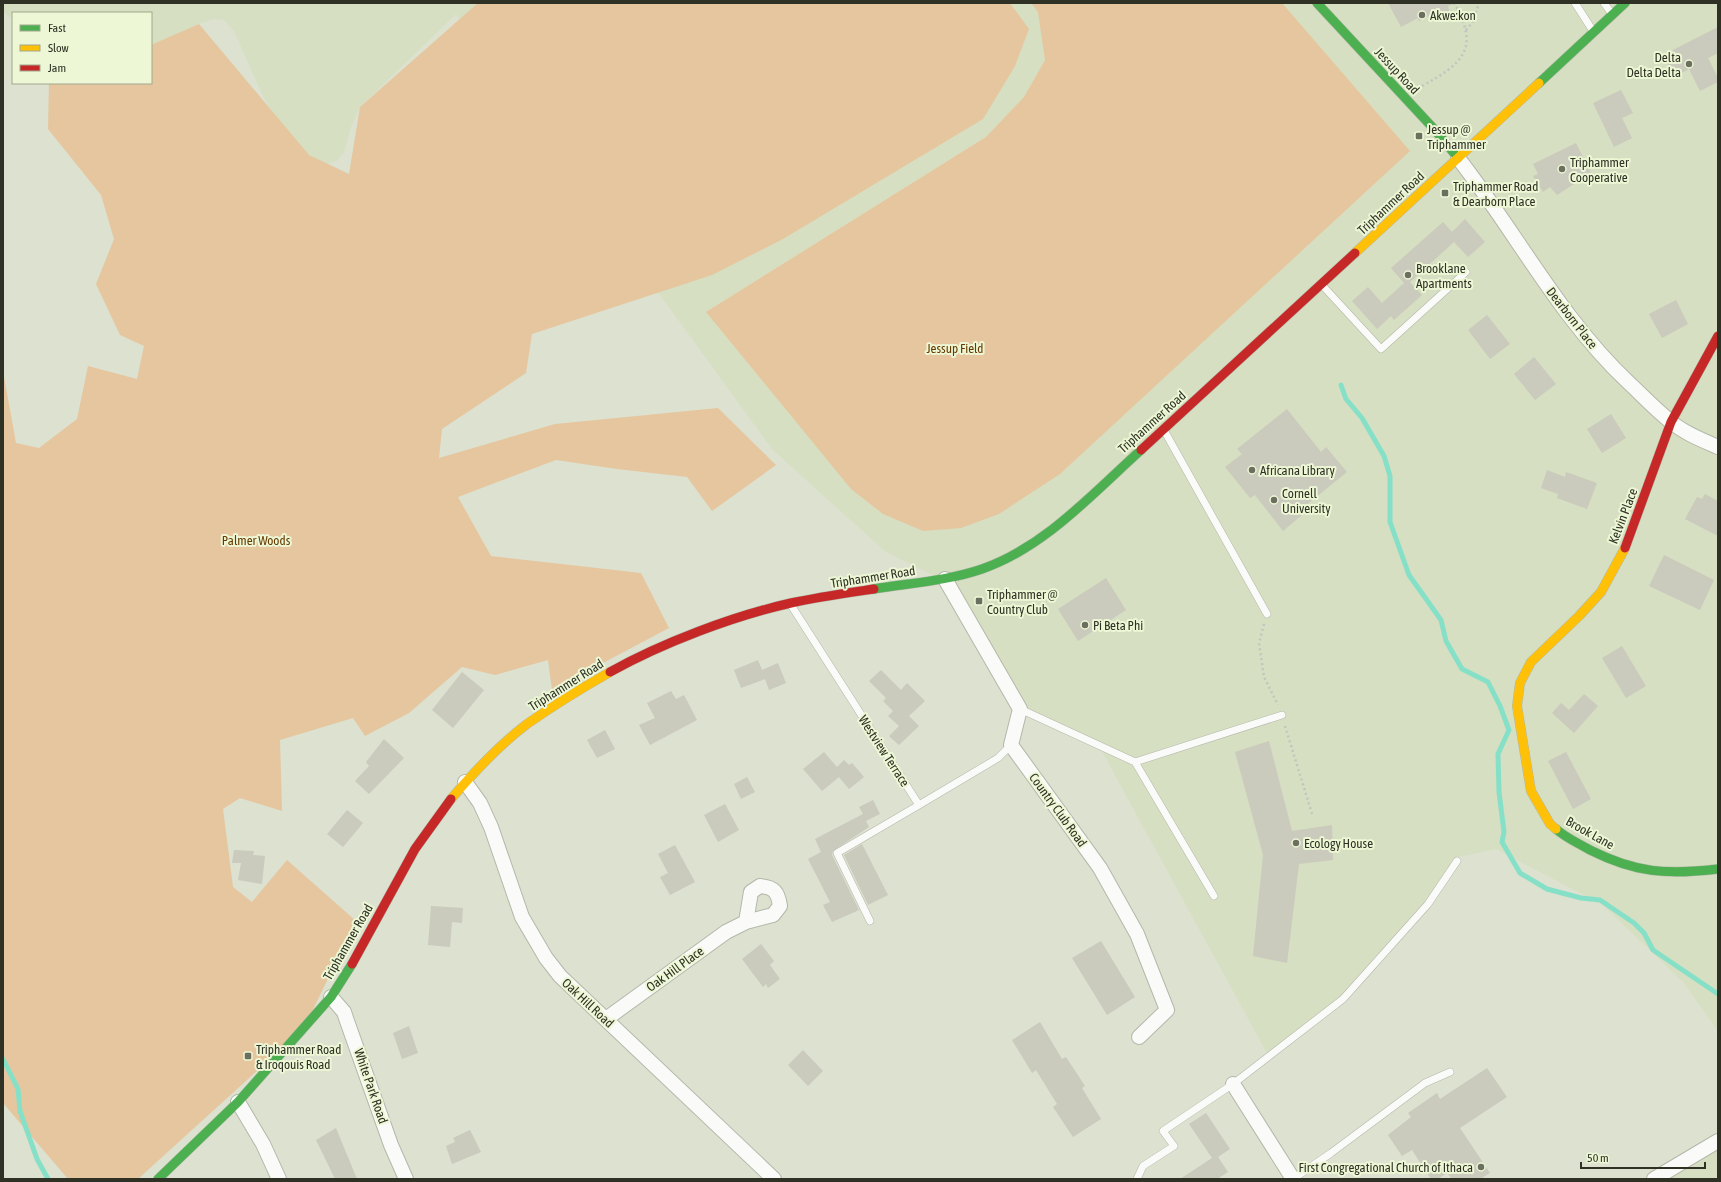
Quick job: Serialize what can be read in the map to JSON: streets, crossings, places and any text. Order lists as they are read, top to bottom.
{
  "streets": {
    "street": [
      "Jessup Road",
      "Triphammer Road",
      "Dearborn Place",
      "Kelvin Place",
      "Country Club Road",
      "Brook Lane",
      "Oak Hill Place",
      "Oak Hill Road",
      "White Park Road"
    ],
    "lane": ["Westview Terrace"]
  },
  "crossings": [
    ["Jessup Road", "Triphammer Road"],
    ["Jessup Road", "Dearborn Place"],
    ["Triphammer Road", "Dearborn Place"],
    ["Triphammer Road", "Westview Terrace"],
    ["Triphammer Road", "Oak Hill Road"],
    ["Triphammer Road", "White Park Road"],
    ["Dearborn Place", "Kelvin Place"],
    ["Kelvin Place", "Brook Lane"],
    ["Oak Hill Place", "Oak Hill Road"]
  ],
  "parks": ["Jessup Field", "Palmer Woods"],
  "places": {
    "other": [
      "Akwe:kon",
      "Delta Delta Delta",
      "Triphammer Cooperative",
      "Brooklane Apartments",
      "Africana Library",
      "Cornell University",
      "Pi Beta Phi",
      "Ecology House",
      "First Congregational Church of Ithaca"
    ],
    "transit": [
      "Jessup @ Triphammer",
      "Triphammer Road & Dearborn Place",
      "Triphammer @ Country Club",
      "Triphammer Road & Iroqouis Road"
    ]
  },
  "legend": ["Fast", "Slow", "Jam"],
  "scale_bar": "50 m"
}
